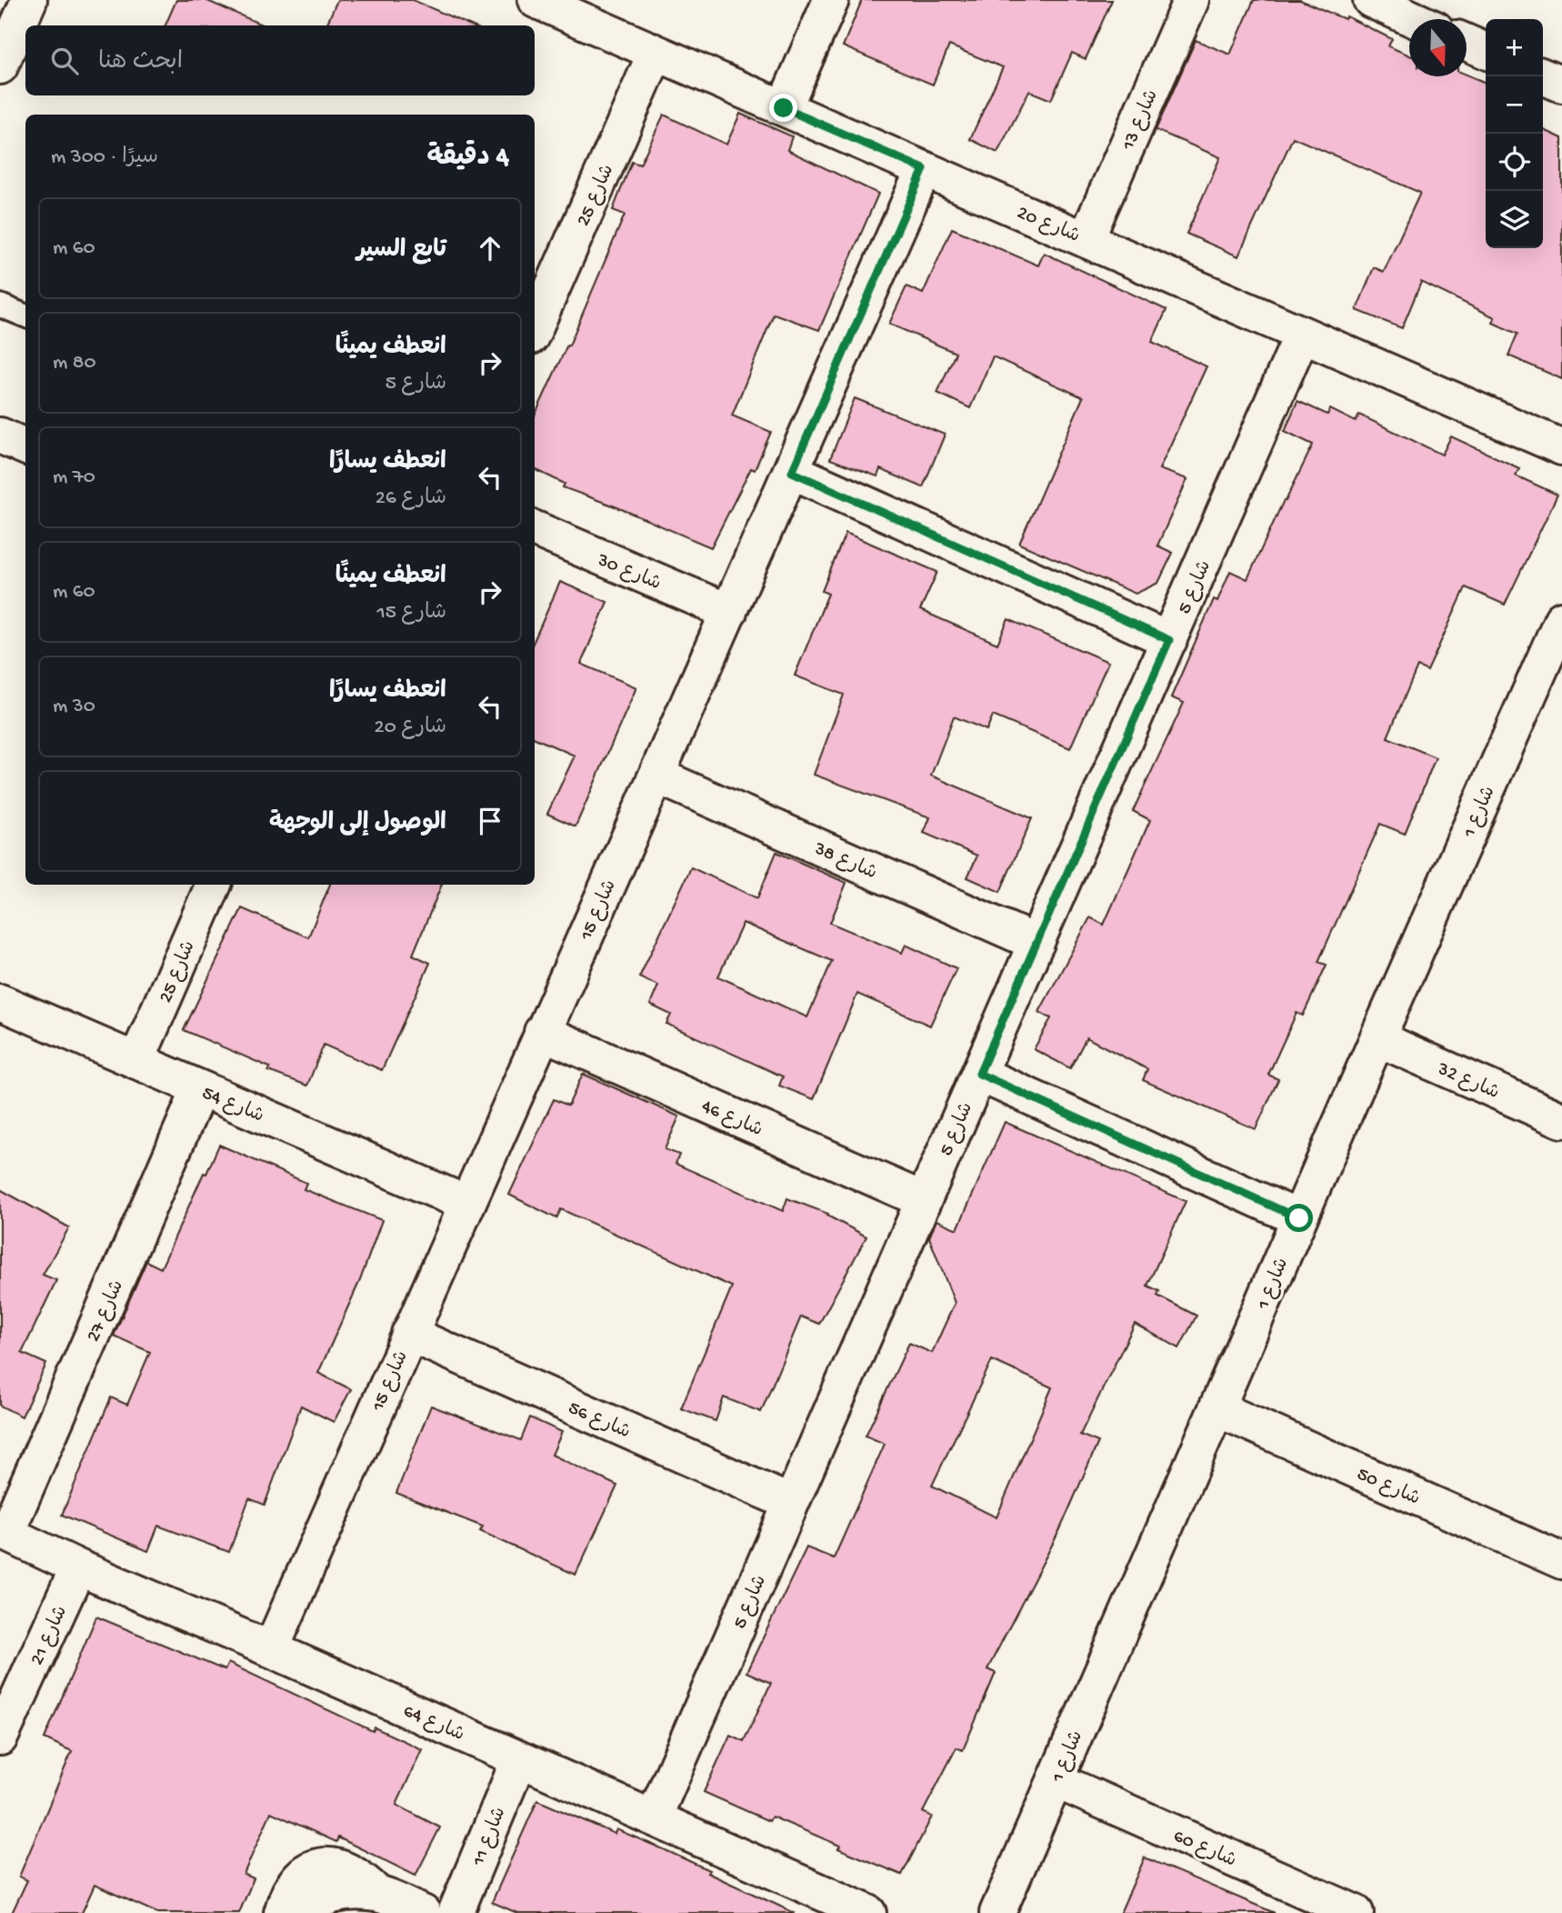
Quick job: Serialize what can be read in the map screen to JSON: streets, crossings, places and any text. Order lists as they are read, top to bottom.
{
  "streets": {
    "street": [
      "شارع 13",
      "شارع 25",
      "شارع 20",
      "شارع 30",
      "شارع 5",
      "شارع 1",
      "شارع 38",
      "شارع 15",
      "شارع 32",
      "شارع 54",
      "شارع 46",
      "شارع 27",
      "شارع 56",
      "شارع 50",
      "شارع 21",
      "شارع 64",
      "شارع 11",
      "شارع 60"
    ]
  },
  "crossings": [
    ["شارع 13", "شارع 20"],
    ["شارع 25", "شارع 20"],
    ["شارع 25", "شارع 54"],
    ["شارع 20", "شارع 5"],
    ["شارع 20", "شارع 15"],
    ["شارع 30", "شارع 15"],
    ["شارع 5", "شارع 38"],
    ["شارع 5", "شارع 46"],
    ["شارع 5", "شارع 56"],
    ["شارع 5", "شارع 64"],
    ["شارع 1", "شارع 32"],
    ["شارع 1", "شارع 50"],
    ["شارع 1", "شارع 60"],
    ["شارع 38", "شارع 15"],
    ["شارع 15", "شارع 54"],
    ["شارع 15", "شارع 46"],
    ["شارع 15", "شارع 56"],
    ["شارع 15", "شارع 64"],
    ["شارع 54", "شارع 27"],
    ["شارع 27", "شارع 64"],
    ["شارع 21", "شارع 64"],
    ["شارع 64", "شارع 11"]
  ],
  "north": "bottom",
  "page": {
    "map_buttons": ["+", "−"],
    "search": "ابحث هنا",
    "heading": ["4 دقيقة", "سيرًا · 300 m"],
    "list": [
      ["تابع السير", "60 m"],
      ["انعطف يمينًا", "شارع 5", "80 m"],
      ["انعطف يسارًا", "شارع 26", "70 m"],
      ["انعطف يمينًا", "شارع 15", "60 m"],
      ["انعطف يسارًا", "شارع 20", "30 m"],
      "الوصول إلى الوجهة"
    ]
  }
}
